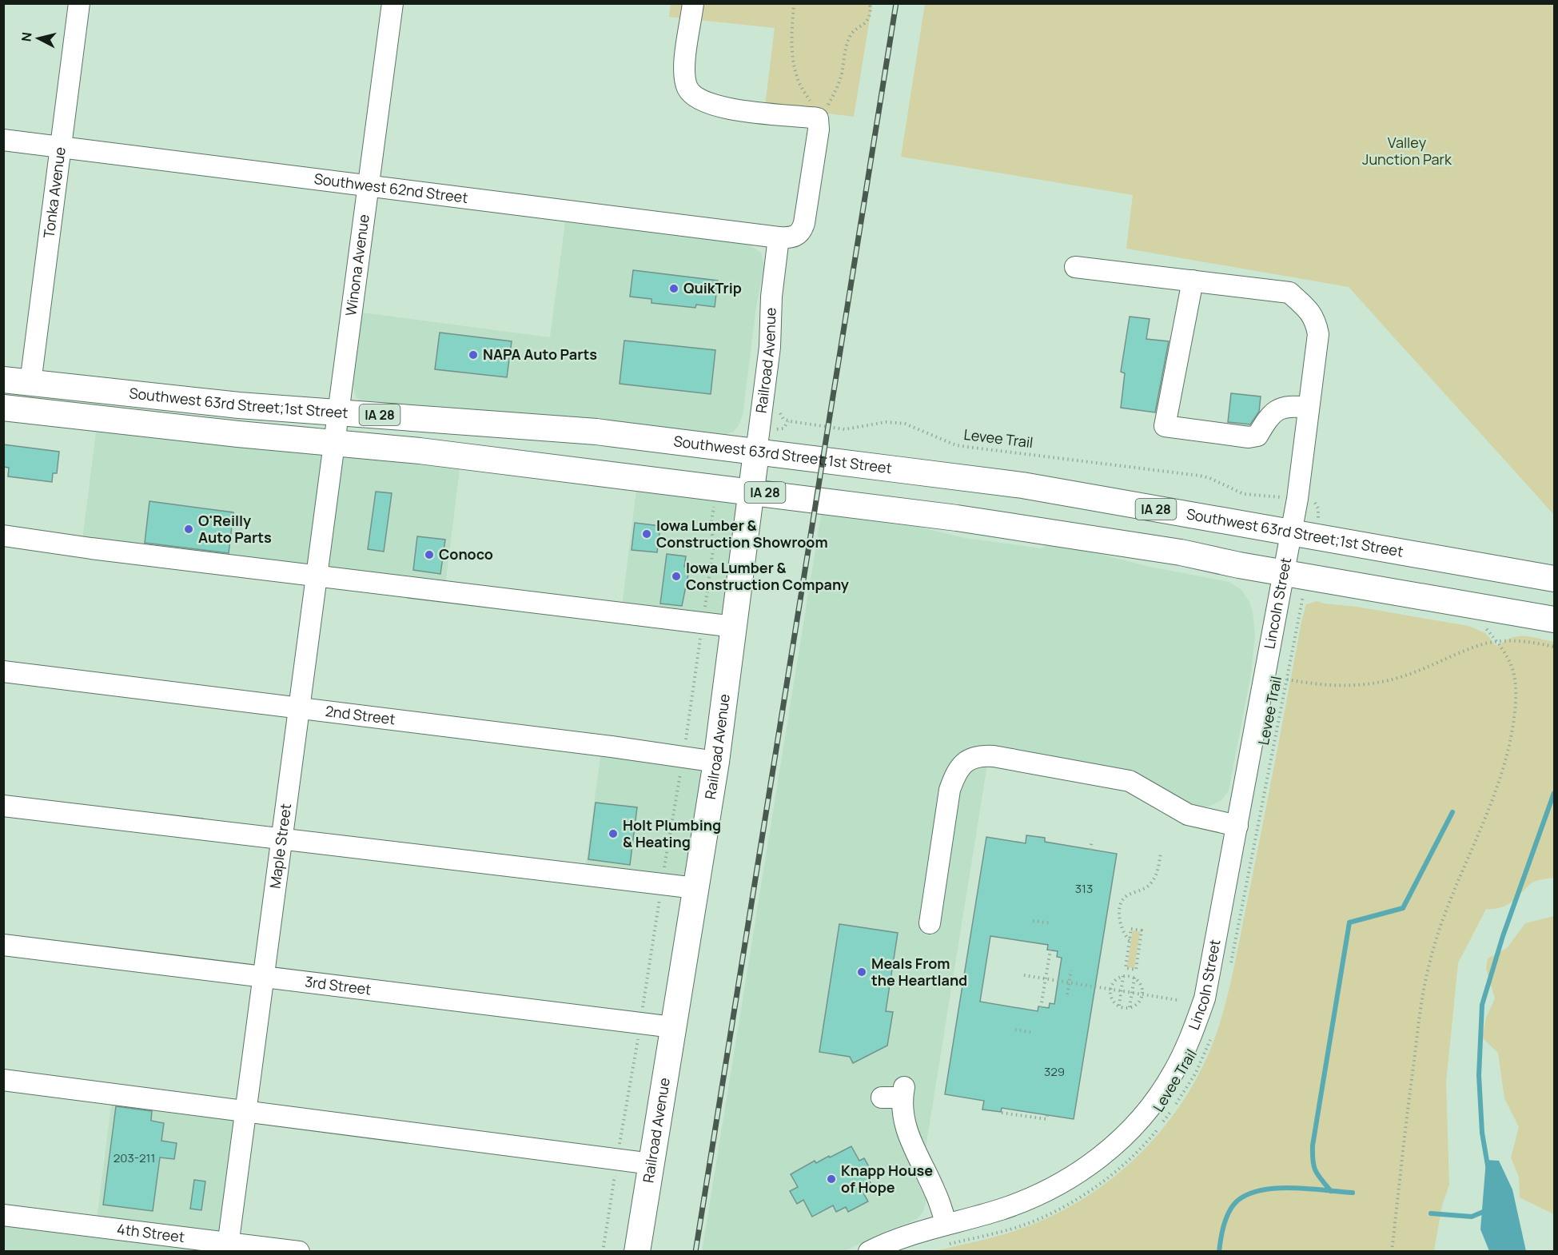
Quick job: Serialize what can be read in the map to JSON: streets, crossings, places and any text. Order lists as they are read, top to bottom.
{
  "streets": {
    "main road": ["Railroad Avenue", "Southwest 63rd Street;1st Street", "IA 28"],
    "street": [
      "Southwest 62nd Street",
      "Tonka Avenue",
      "Winona Avenue",
      "Lincoln Street",
      "2nd Street",
      "Maple Street",
      "3rd Street",
      "4th Street"
    ],
    "path": ["Levee Trail"]
  },
  "crossings": [
    ["Southwest 62nd Street", "Tonka Avenue"],
    ["Southwest 62nd Street", "Winona Avenue"],
    ["Southwest 62nd Street", "Railroad Avenue"],
    ["Tonka Avenue", "Southwest 63rd Street;1st Street"],
    ["Winona Avenue", "Southwest 63rd Street;1st Street"],
    ["Winona Avenue", "Maple Street"],
    ["Railroad Avenue", "Southwest 63rd Street;1st Street"],
    ["Railroad Avenue", "2nd Street"],
    ["Railroad Avenue", "3rd Street"],
    ["Southwest 63rd Street;1st Street", "Lincoln Street"],
    ["Southwest 63rd Street;1st Street", "Maple Street"],
    ["2nd Street", "Maple Street"],
    ["Maple Street", "3rd Street"],
    ["Maple Street", "4th Street"]
  ],
  "parks": ["Valley Junction Park"],
  "places": [
    "QuikTrip",
    "NAPA Auto Parts",
    "O'Reilly Auto Parts",
    "Iowa Lumber & Construction Showroom",
    "Conoco",
    "Iowa Lumber & Construction Company",
    "Holt Plumbing & Heating",
    "Meals From the Heartland",
    "Knapp House of Hope"
  ],
  "house_numbers": ["313", "329", "203-211"],
  "north": "left"
}
